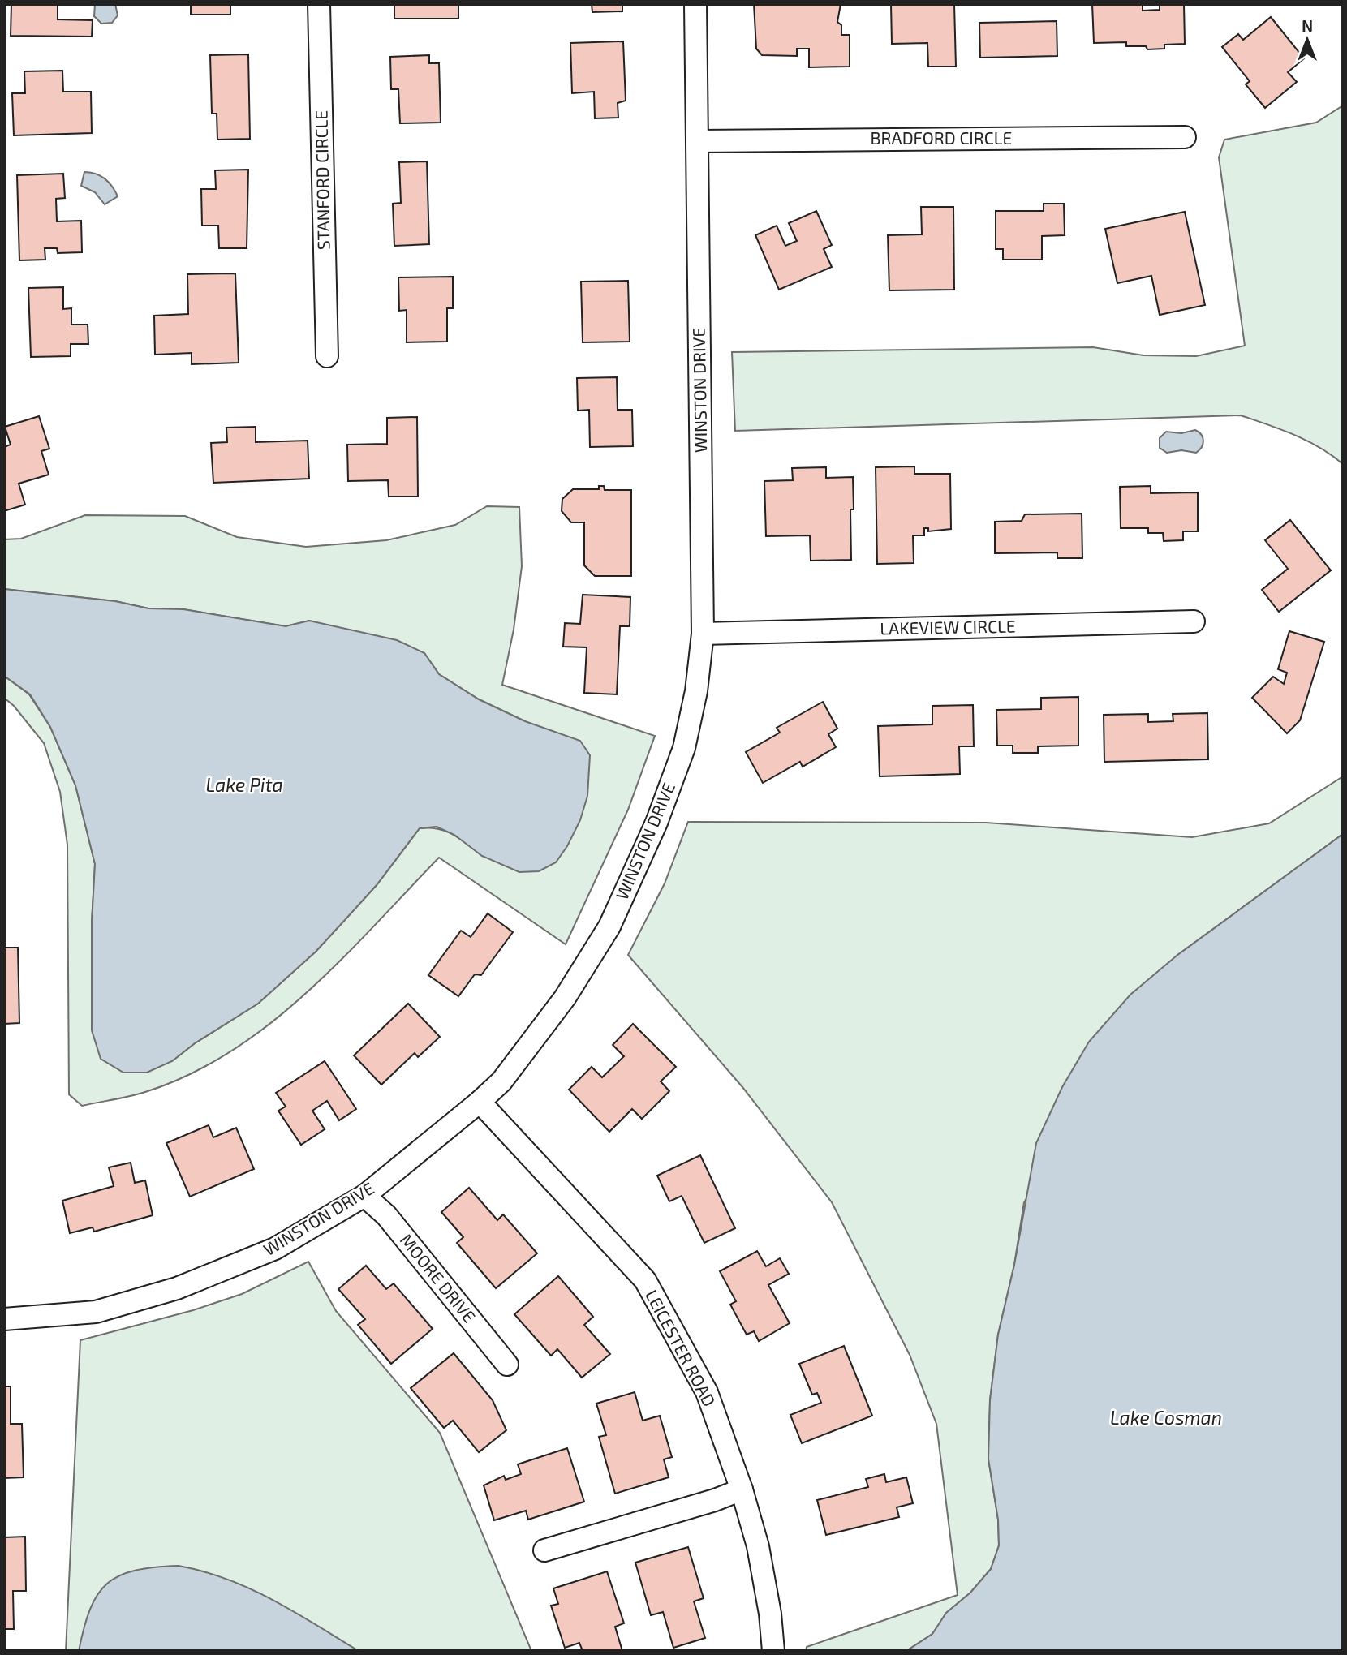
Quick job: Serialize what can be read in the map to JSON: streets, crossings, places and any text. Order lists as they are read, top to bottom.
{
  "streets": {
    "street": [
      "BRADFORD CIRCLE",
      "STANFORD CIRCLE",
      "WINSTON DRIVE",
      "LAKEVIEW CIRCLE",
      "MOORE DRIVE",
      "LEICESTER ROAD"
    ]
  },
  "crossings": [
    ["BRADFORD CIRCLE", "WINSTON DRIVE"],
    ["WINSTON DRIVE", "LAKEVIEW CIRCLE"],
    ["WINSTON DRIVE", "MOORE DRIVE"],
    ["WINSTON DRIVE", "LEICESTER ROAD"]
  ],
  "water": ["Lake Pita", "Lake Cosman"],
  "north": "top"
}
